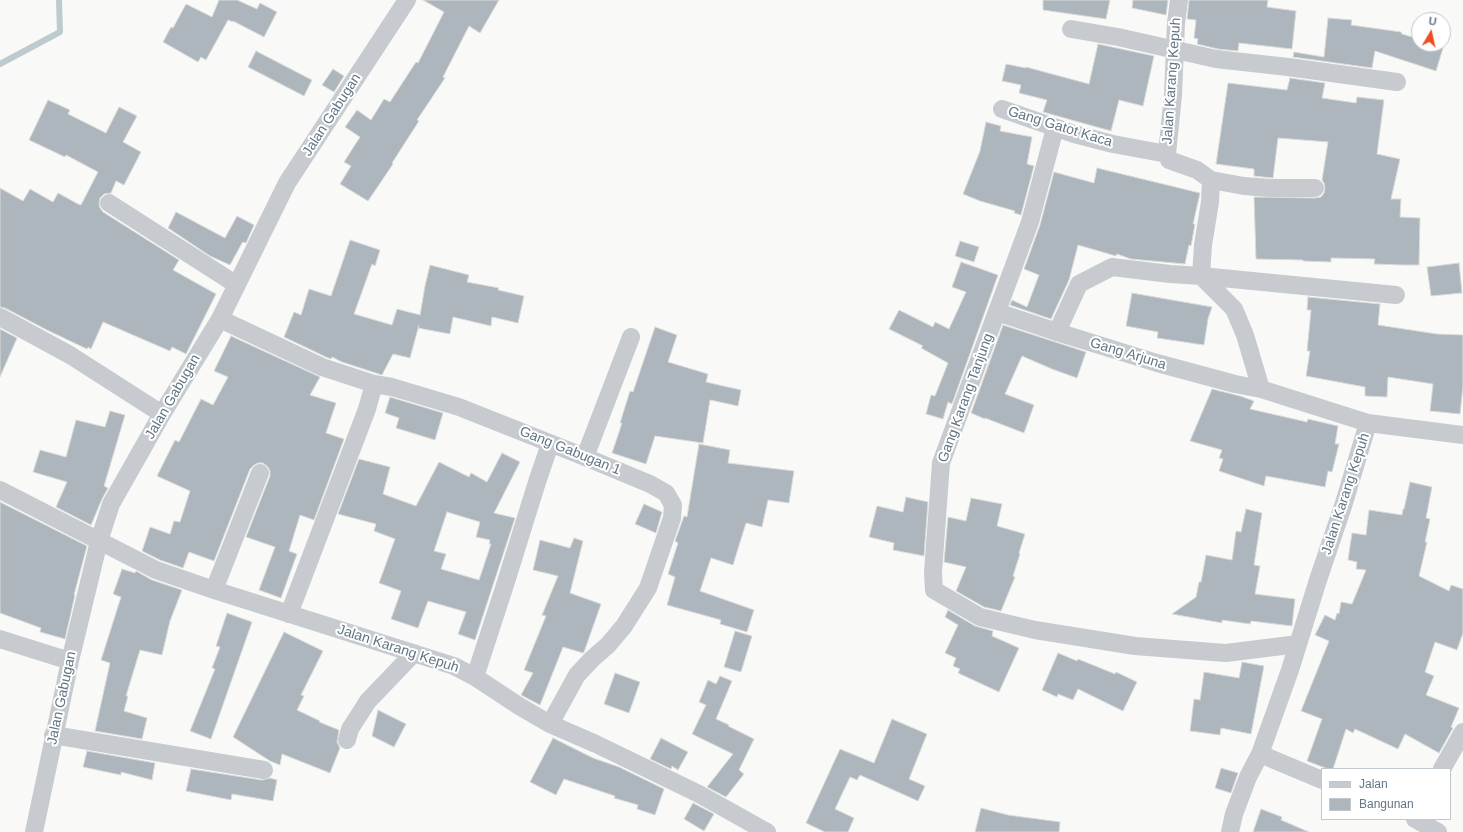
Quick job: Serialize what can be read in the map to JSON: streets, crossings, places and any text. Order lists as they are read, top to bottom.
{
  "streets": {
    "street": [
      "Jalan Karang Kepuh",
      "Jalan Gabugan",
      "Gang Gatot Kaca",
      "Gang Arjuna",
      "Gang Karang Tanjung",
      "Gang Gabugan 1"
    ]
  },
  "crossings": [
    ["Jalan Karang Kepuh", "Jalan Gabugan"],
    ["Jalan Karang Kepuh", "Gang Gatot Kaca"],
    ["Jalan Karang Kepuh", "Gang Arjuna"],
    ["Jalan Karang Kepuh", "Gang Karang Tanjung"],
    ["Jalan Karang Kepuh", "Gang Gabugan 1"],
    ["Jalan Gabugan", "Gang Gabugan 1"],
    ["Gang Gatot Kaca", "Gang Karang Tanjung"],
    ["Gang Arjuna", "Gang Karang Tanjung"]
  ],
  "legend": ["Jalan", "Bangunan"],
  "north": "top"
}
